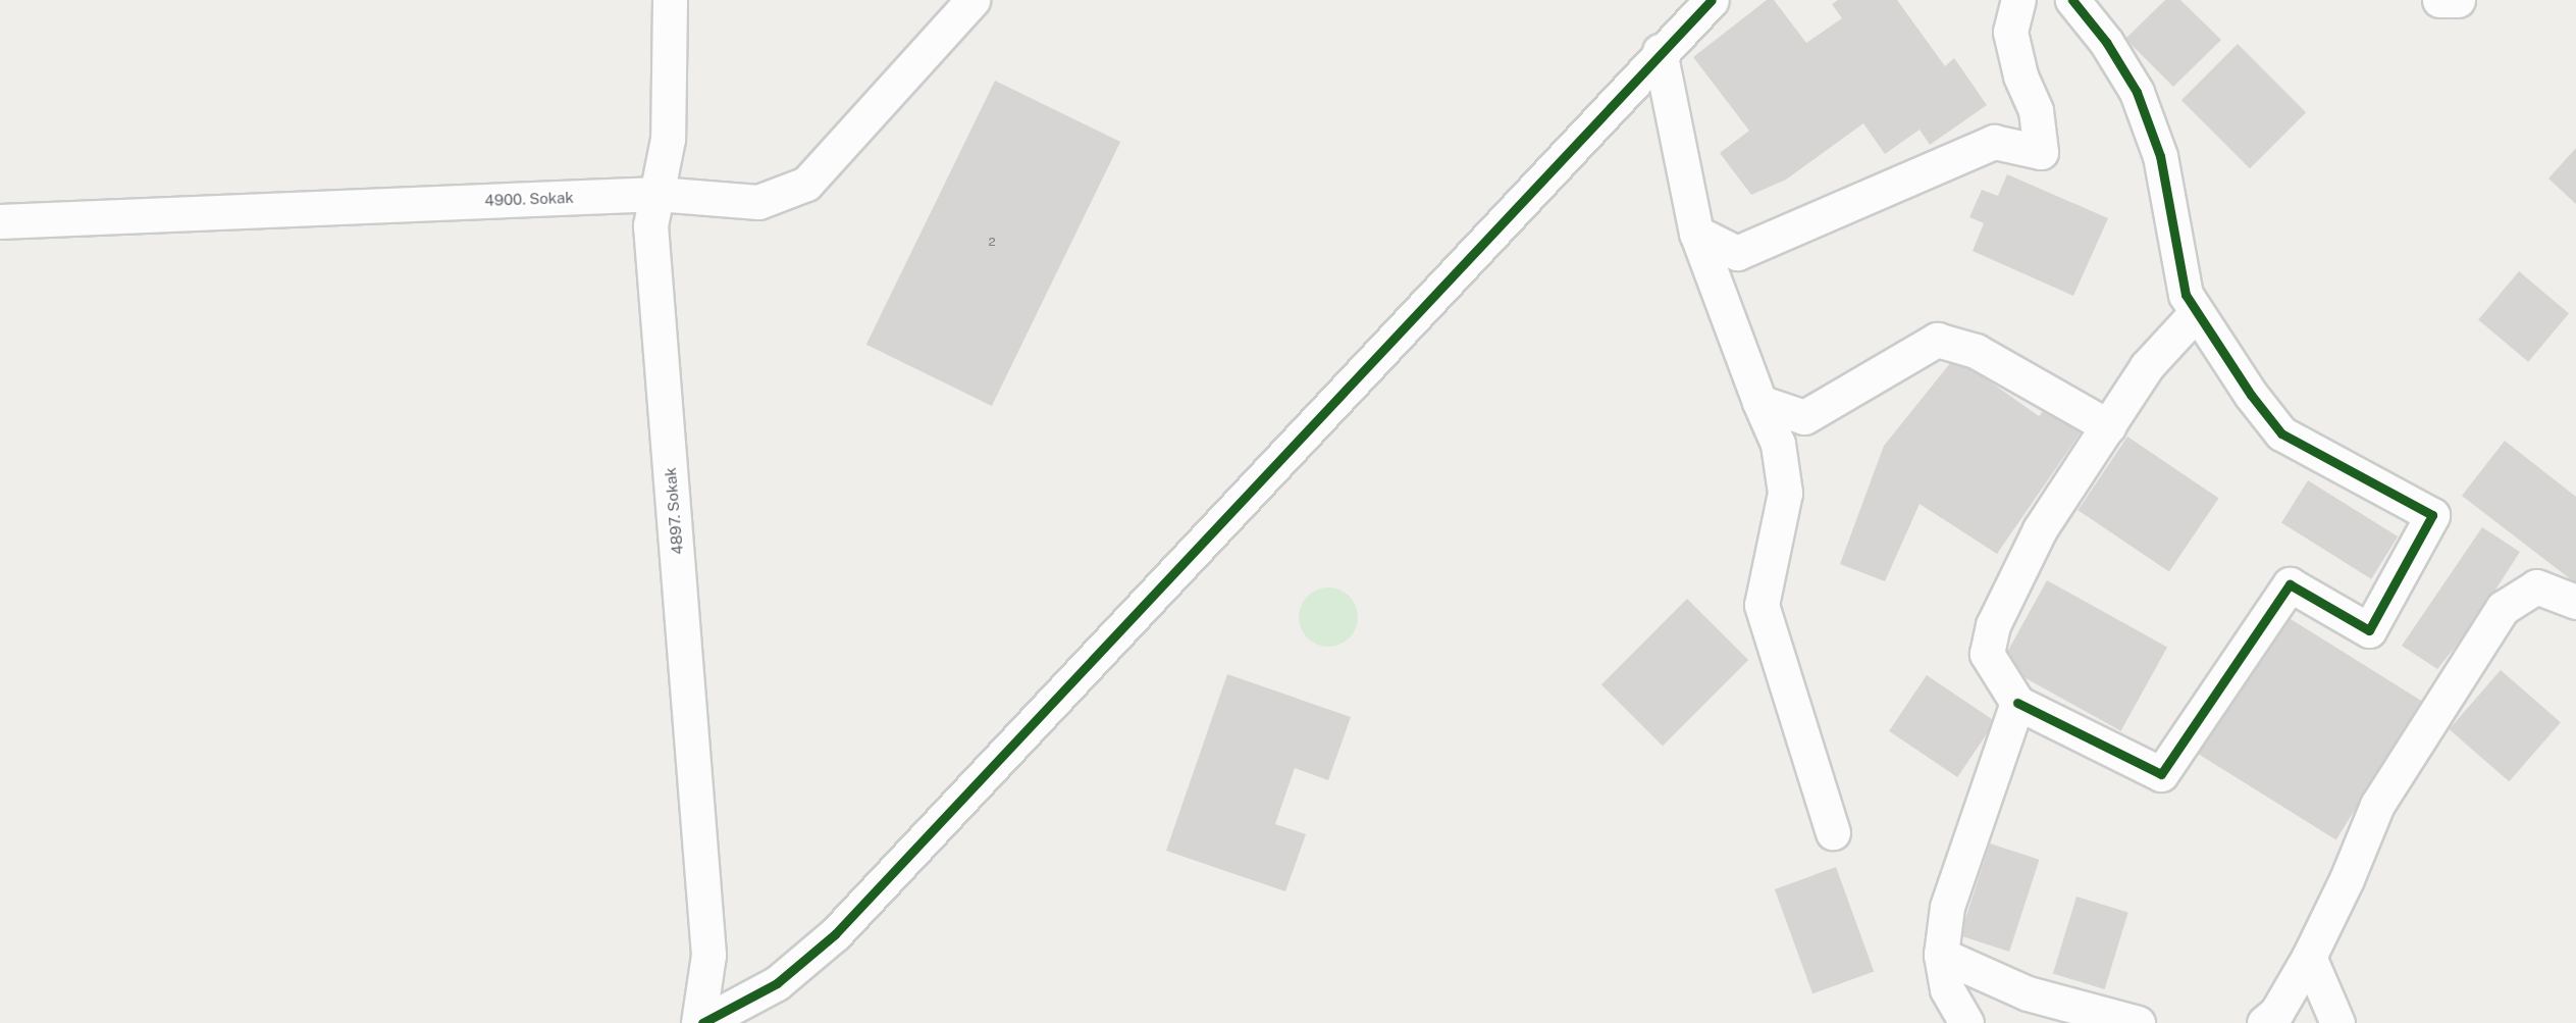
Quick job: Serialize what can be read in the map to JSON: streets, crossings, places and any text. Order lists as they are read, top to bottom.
{
  "streets": {
    "street": ["4900. Sokak", "4897. Sokak"]
  },
  "crossings": [
    ["4900. Sokak", "4897. Sokak"]
  ],
  "house_numbers": ["2"]
}
